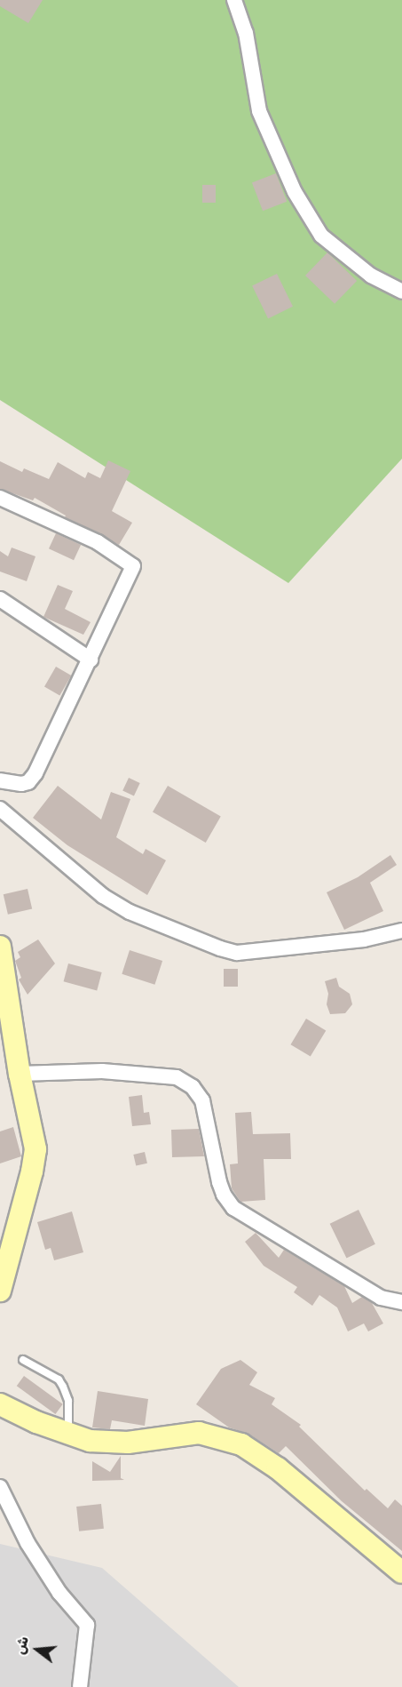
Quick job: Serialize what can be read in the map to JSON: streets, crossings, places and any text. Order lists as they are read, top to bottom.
{
  "north": "left"
}
